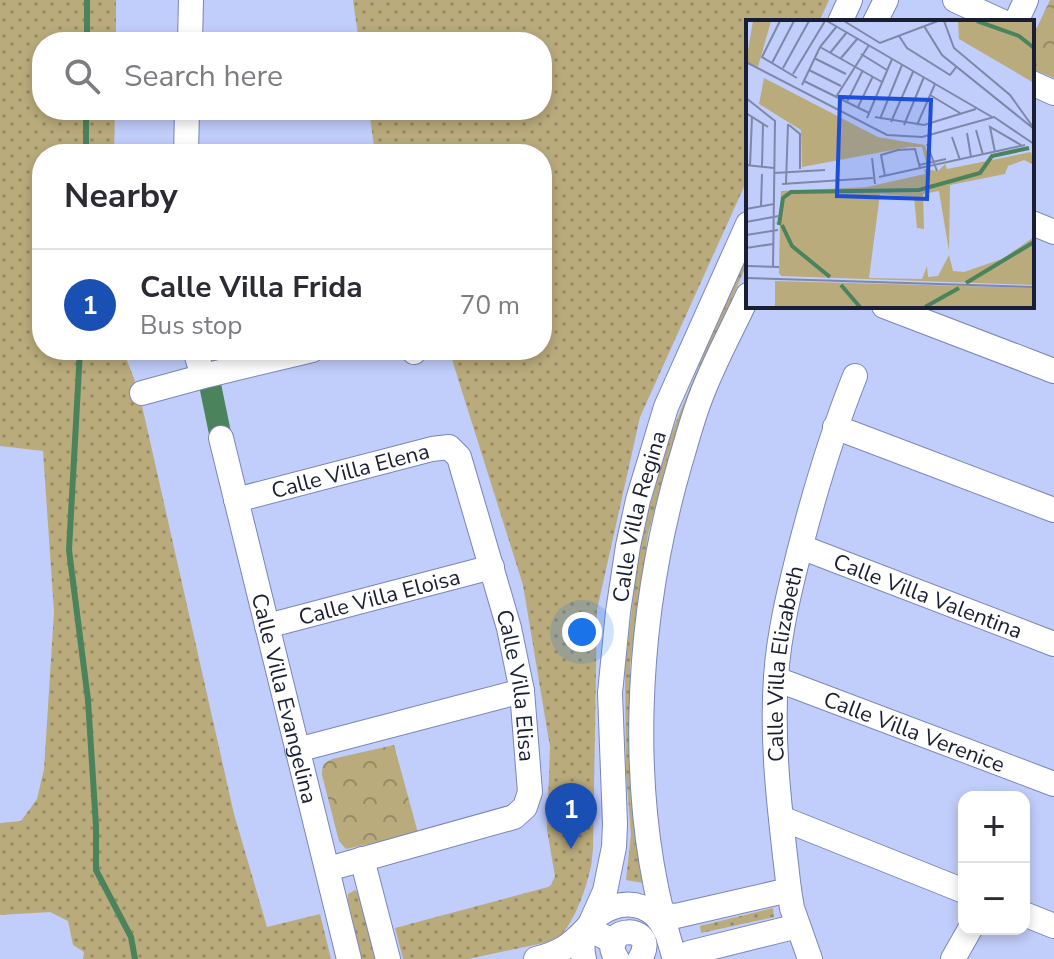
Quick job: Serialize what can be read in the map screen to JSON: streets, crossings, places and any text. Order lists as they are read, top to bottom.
{
  "streets": {
    "street": [
      "Calle Villa Elena",
      "Calle Villa Regina",
      "Calle Villa Valentina",
      "Calle Villa Eloisa",
      "Calle Villa Elizabeth",
      "Calle Villa Elisa",
      "Calle Villa Evangelina",
      "Calle Villa Verenice"
    ]
  },
  "crossings": [
    ["Calle Villa Elena", "Calle Villa Elisa"],
    ["Calle Villa Elena", "Calle Villa Evangelina"],
    ["Calle Villa Valentina", "Calle Villa Elizabeth"],
    ["Calle Villa Eloisa", "Calle Villa Elisa"],
    ["Calle Villa Eloisa", "Calle Villa Evangelina"],
    ["Calle Villa Elizabeth", "Calle Villa Verenice"],
    ["Calle Villa Elisa", "Calle Villa Evangelina"]
  ],
  "page": {
    "search": "Search here",
    "heading": "Nearby",
    "list": [
      {
        "mark": "1",
        "name": "Calle Villa Frida",
        "note": "Bus stop",
        "value": "70 m"
      }
    ],
    "pins": "1",
    "map_buttons": ["+", "−"]
  }
}
